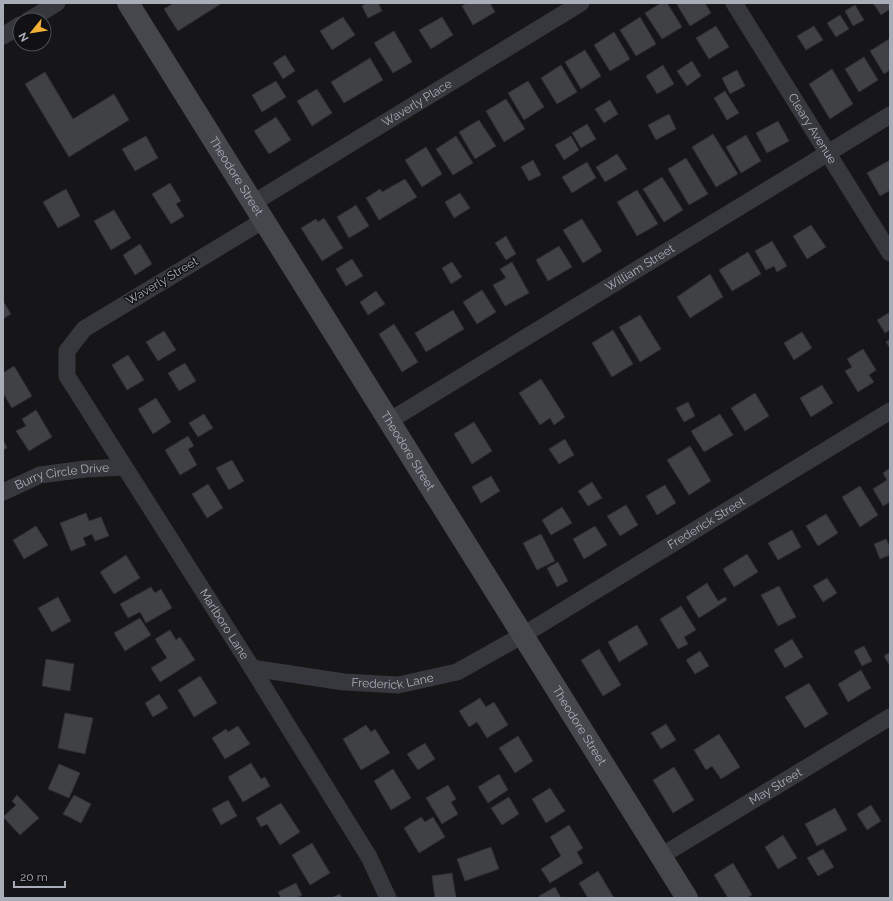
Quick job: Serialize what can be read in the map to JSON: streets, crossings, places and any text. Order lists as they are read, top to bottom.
{
  "streets": {
    "main road": ["Theodore Street"],
    "street": [
      "Waverly Place",
      "Cleary Avenue",
      "William Street",
      "Waverly Street",
      "Burry Circle Drive",
      "Frederick Street",
      "Marlboro Lane",
      "Frederick Lane",
      "May Street"
    ]
  },
  "crossings": [
    ["Waverly Place", "Theodore Street"],
    ["Waverly Place", "Waverly Street"],
    ["Cleary Avenue", "William Street"],
    ["Theodore Street", "William Street"],
    ["Theodore Street", "Waverly Street"],
    ["Theodore Street", "Frederick Street"],
    ["Theodore Street", "Frederick Lane"],
    ["Theodore Street", "May Street"],
    ["Waverly Street", "Marlboro Lane"],
    ["Burry Circle Drive", "Marlboro Lane"],
    ["Frederick Street", "Frederick Lane"],
    ["Marlboro Lane", "Frederick Lane"]
  ],
  "scale_bar": "20 m",
  "north": "bottom left"
}
